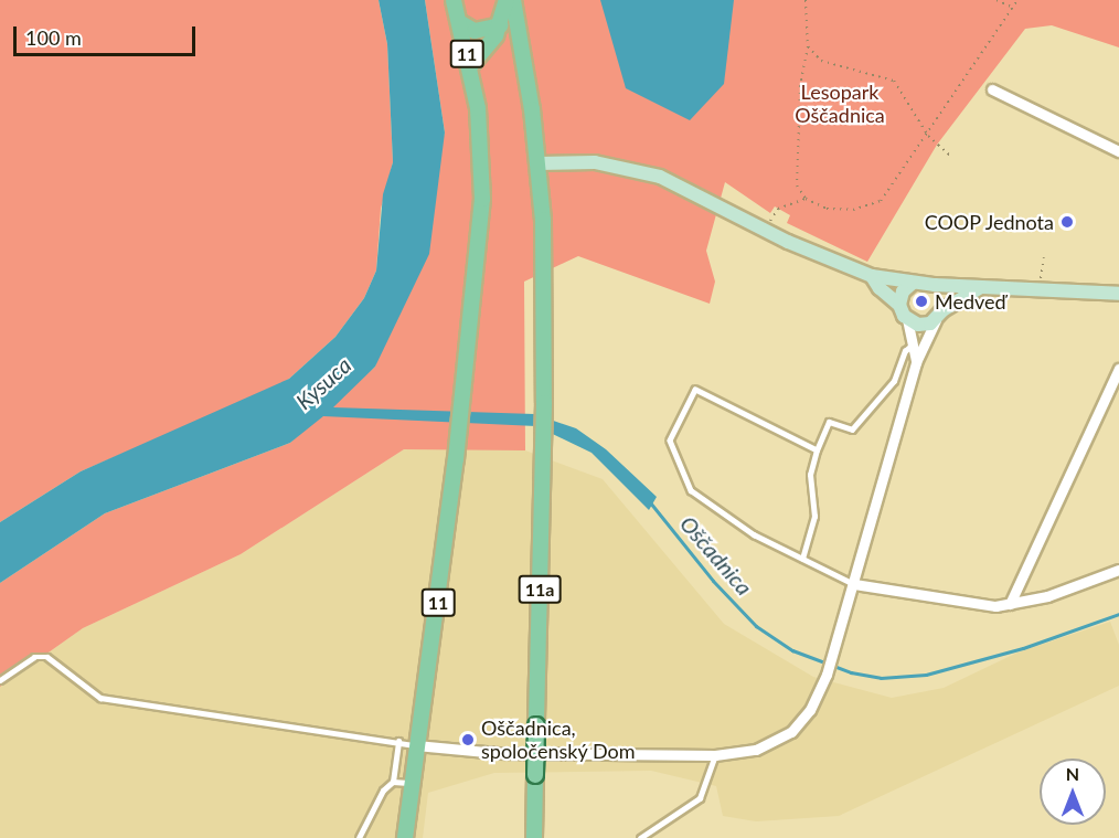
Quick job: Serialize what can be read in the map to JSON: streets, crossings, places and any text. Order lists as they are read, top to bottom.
{
  "streets": {
    "main road": ["11", "11a"]
  },
  "water": ["Kysuca", "Oščadnica"],
  "parks": ["Lesopark Oščadnica"],
  "places": ["COOP Jednota", "Medveď", "Oščadnica, spoločenský Dom"],
  "scale_bar": "100 m",
  "north": "top"
}
